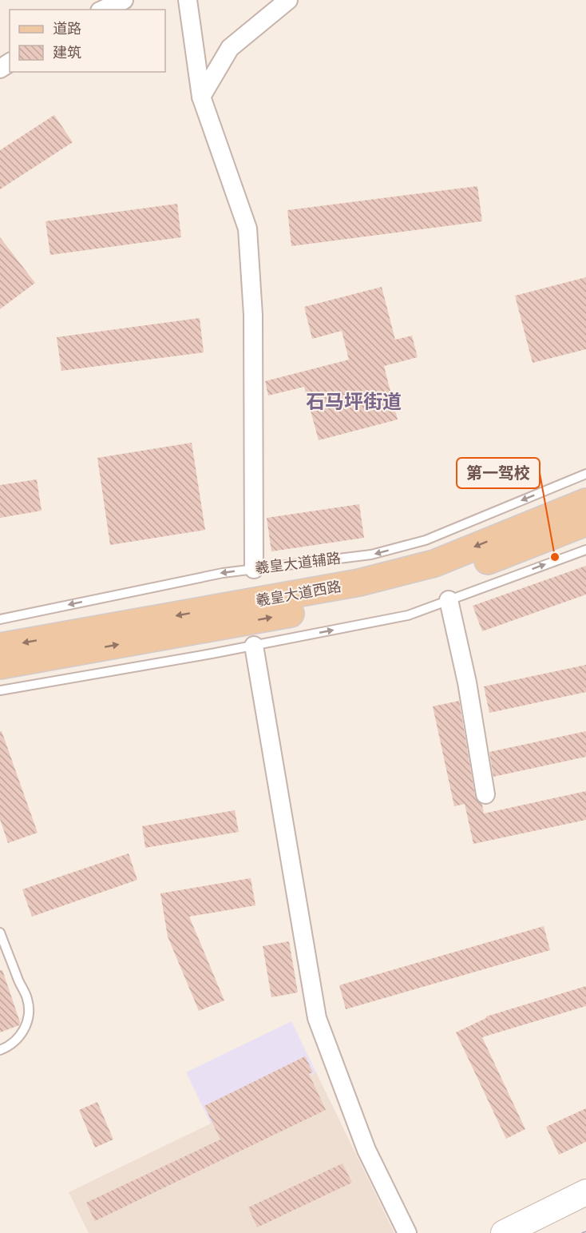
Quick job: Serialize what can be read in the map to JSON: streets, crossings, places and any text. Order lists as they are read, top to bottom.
{
  "streets": {
    "main road": ["羲皇大道西路"],
    "lane": ["羲皇大道辅路"]
  },
  "districts": ["石马坪街道"],
  "places": ["第一驾校"],
  "legend": ["道路", "建筑"]
}
